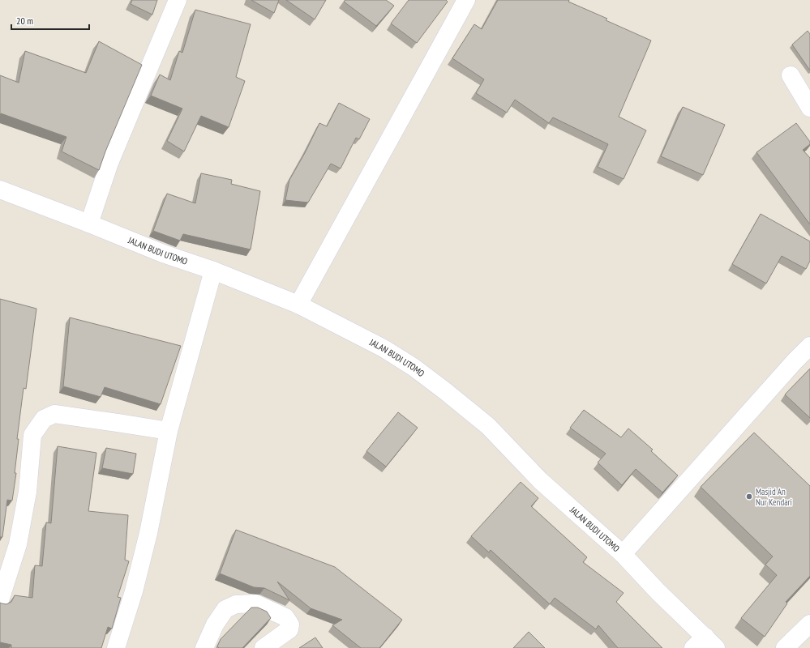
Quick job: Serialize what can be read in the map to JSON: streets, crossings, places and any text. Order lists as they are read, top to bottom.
{
  "streets": {
    "street": ["JALAN BUDI UTOMO"]
  },
  "places": ["Masjid An Nur Kendari"],
  "scale_bar": "20 m"
}
